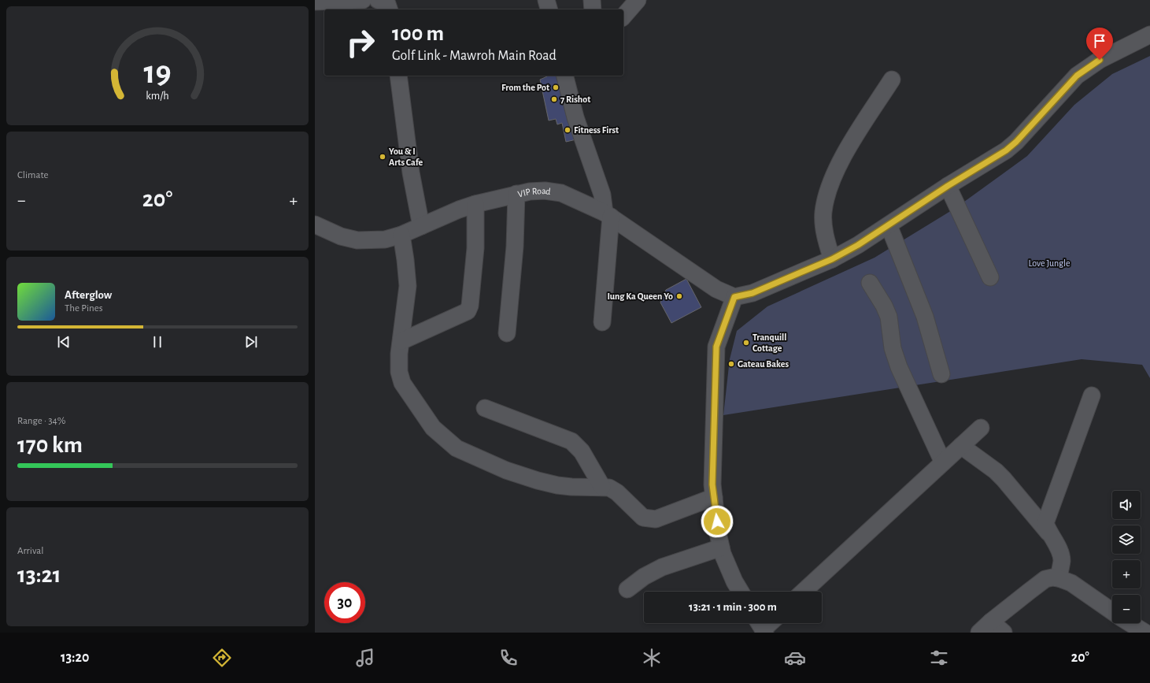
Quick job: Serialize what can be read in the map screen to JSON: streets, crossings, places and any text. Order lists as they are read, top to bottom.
{
  "streets": {
    "street": ["VIP Road"]
  },
  "parks": ["Love Jungle"],
  "places": [
    "From the Pot",
    "7 Rishot",
    "Fitness First",
    "You & I Arts Cafe",
    "Iung Ka Queen Yo",
    "Tranquill Cottage",
    "Gateau Bakes"
  ],
  "page": {
    "turn": ["100 m", "Golf Link - Mawroh Main Road"],
    "tile": [
      "Climate",
      ["Range · 34%", "170 km"],
      ["Arrival", "13:21"]
    ],
    "heat": ["−", "20°", "+"],
    "song": ["Afterglow", "The Pines"],
    "map_buttons": ["+", "−"],
    "limit": "30",
    "trip": "13:21 · 1 min · 300 m",
    "tabs": ["13:20", "20°"],
    "gauge": ["19", "km/h"]
  }
}
